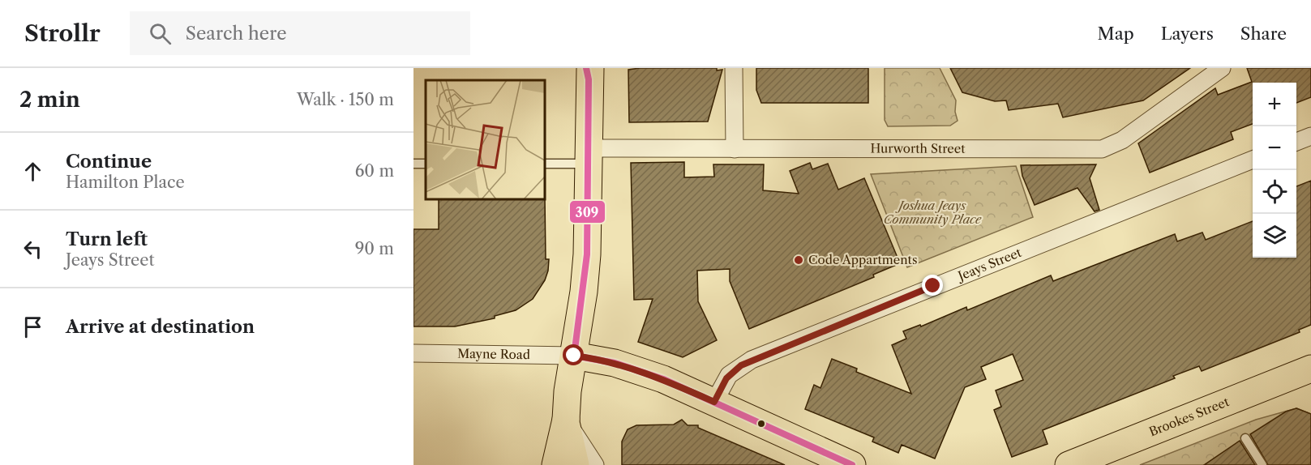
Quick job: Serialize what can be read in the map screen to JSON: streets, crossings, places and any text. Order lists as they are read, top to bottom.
{
  "streets": {
    "main road": ["Brookes Street"],
    "street": ["Hurworth Street", "Jeays Street", "Mayne Road"]
  },
  "parks": ["Joshua Jeays Community Place"],
  "places": ["Code Appartments"],
  "lines": ["transit line 309"],
  "page": {
    "header": "Strollr",
    "search": "Search here",
    "nav": ["Map", "Layers", "Share"],
    "heading": ["2 min", "Walk · 150 m"],
    "map_buttons": ["+", "−"],
    "list": [
      ["Continue", "Hamilton Place", "60 m"],
      ["Turn left", "Jeays Street", "90 m"],
      "Arrive at destination"
    ]
  }
}
